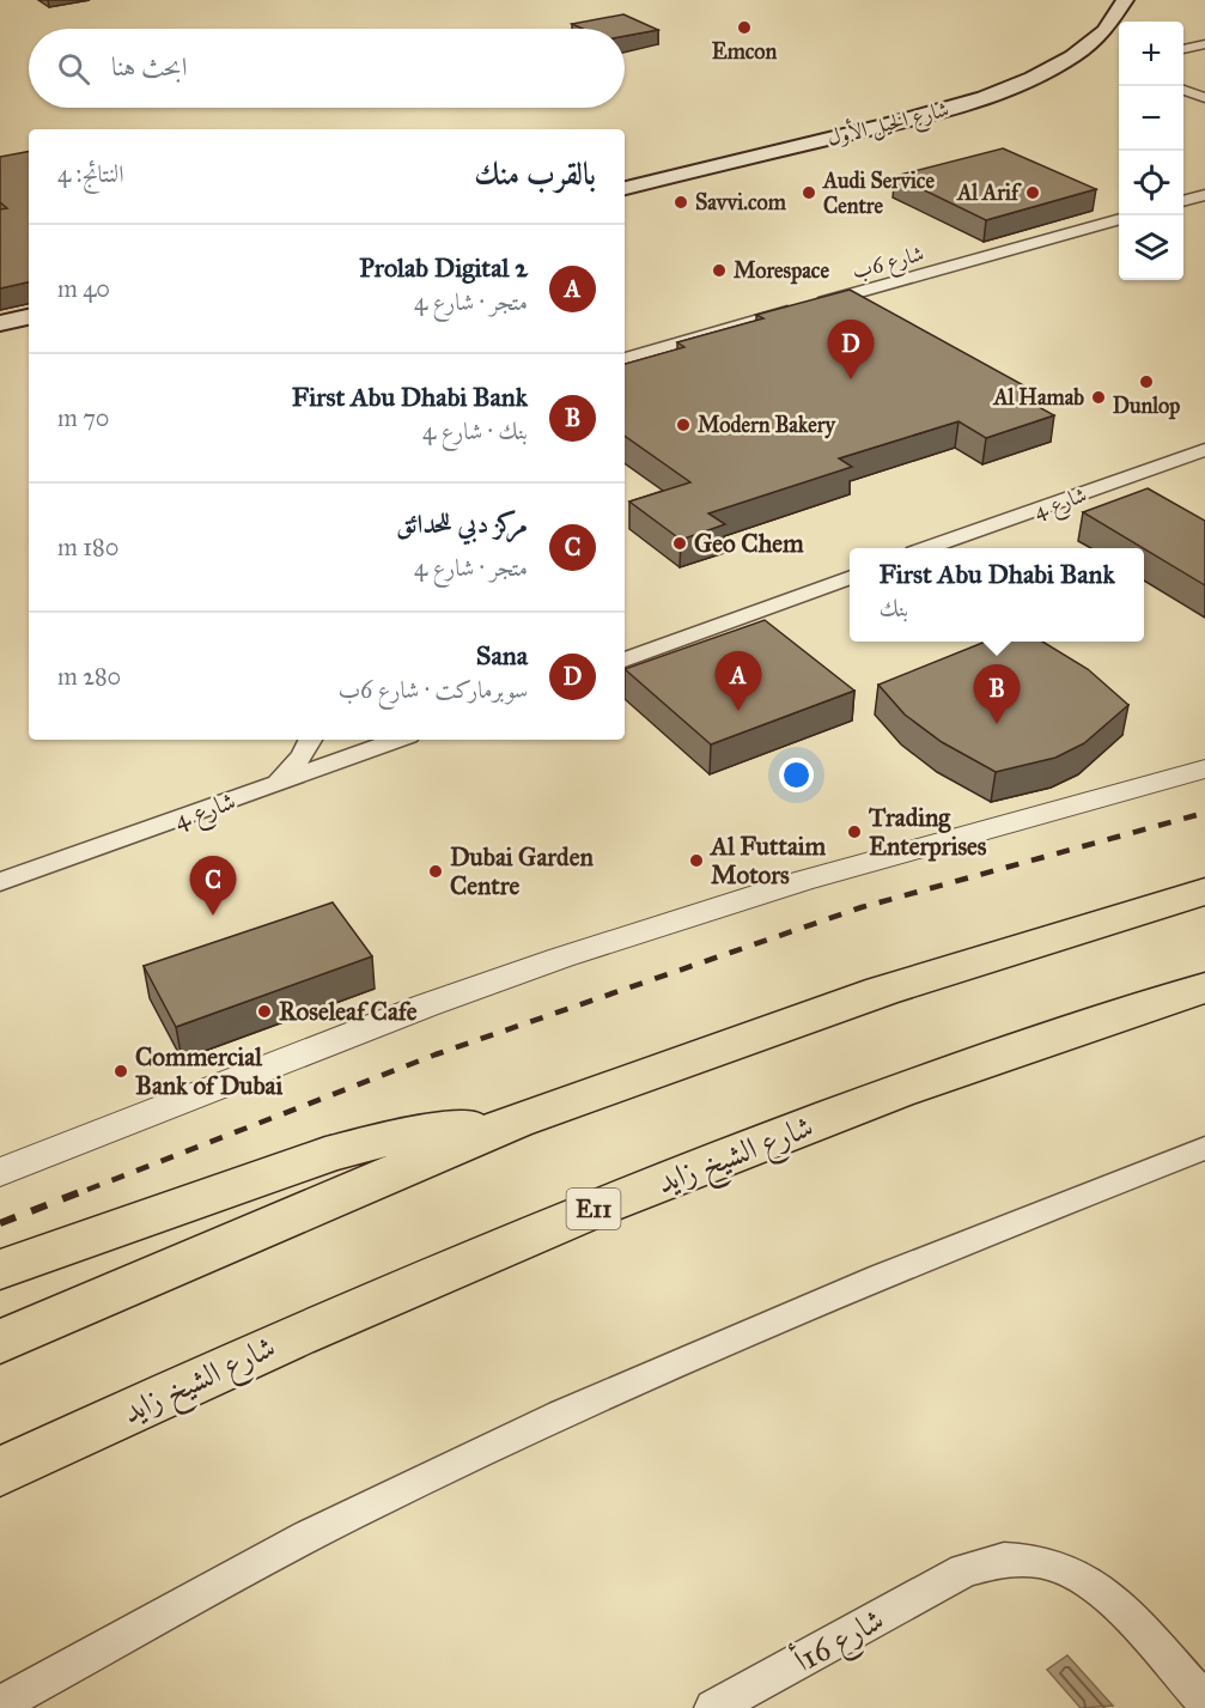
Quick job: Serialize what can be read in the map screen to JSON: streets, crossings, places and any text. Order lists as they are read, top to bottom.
{
  "streets": {
    "highway": ["شارع الشيخ زايد", "E11"],
    "main road": ["شارع الخيل الأول"],
    "street": ["شارع 6ب", "شارع 4", "شارع 16أ"]
  },
  "places": [
    "Emcon",
    "Audi Service Centre",
    "Al Arif",
    "Savvi.com",
    "Morespace",
    "Dunlop",
    "Al Hamab",
    "Modern Bakery",
    "Geo Chem",
    "Trading Enterprises",
    "Al Futtaim Motors",
    "Dubai Garden Centre",
    "Roseleaf Cafe",
    "Commercial Bank of Dubai"
  ],
  "page": {
    "map_buttons": ["+", "−"],
    "search": "ابحث هنا",
    "heading": ["بالقرب منك", "النتائج: 4"],
    "list": [
      {
        "mark": "A",
        "name": "Prolab Digital 2",
        "note": "متجر · شارع 4",
        "value": "40 m"
      },
      {
        "mark": "B",
        "name": "First Abu Dhabi Bank",
        "note": "بنك · شارع 4",
        "value": "70 m"
      },
      {
        "mark": "C",
        "name": "مركز دبي للحدائق",
        "note": "متجر · شارع 4",
        "value": "180 m"
      },
      {
        "mark": "D",
        "name": "Sana",
        "note": "سوبرماركت · شارع 6ب",
        "value": "280 m"
      }
    ],
    "pins": [
      "D",
      "A",
      "B",
      "C"
    ],
    "popup": ["First Abu Dhabi Bank", "بنك"]
  }
}
